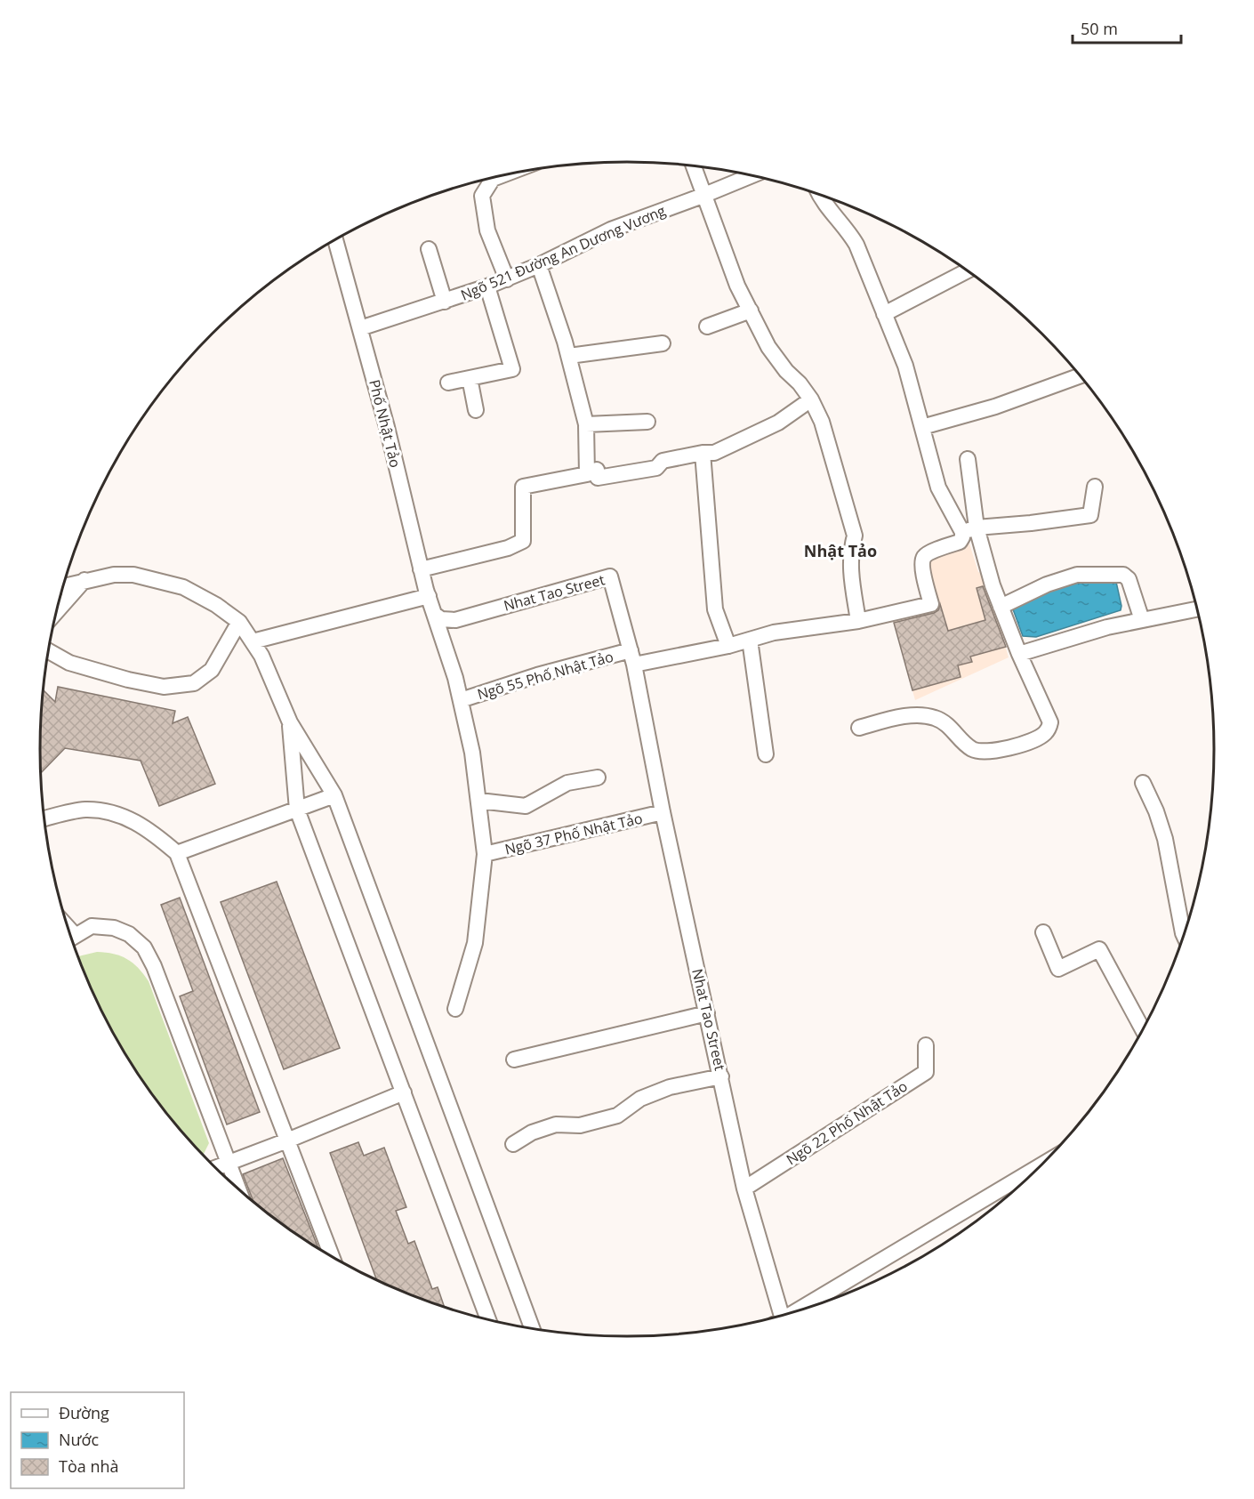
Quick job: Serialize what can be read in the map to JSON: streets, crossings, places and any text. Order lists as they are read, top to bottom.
{
  "streets": {
    "street": [
      "Ngõ 521 Đường An Dương Vương",
      "Phố Nhật Tảo",
      "Nhat Tao Street",
      "Ngõ 55 Phố Nhật Tảo",
      "Ngõ 37 Phố Nhật Tảo",
      "Ngõ 22 Phố Nhật Tảo"
    ]
  },
  "crossings": [
    ["Ngõ 521 Đường An Dương Vương", "Phố Nhật Tảo"],
    ["Phố Nhật Tảo", "Nhat Tao Street"],
    ["Phố Nhật Tảo", "Ngõ 55 Phố Nhật Tảo"],
    ["Phố Nhật Tảo", "Ngõ 37 Phố Nhật Tảo"],
    ["Nhat Tao Street", "Ngõ 55 Phố Nhật Tảo"],
    ["Nhat Tao Street", "Ngõ 37 Phố Nhật Tảo"],
    ["Nhat Tao Street", "Ngõ 22 Phố Nhật Tảo"]
  ],
  "districts": ["Nhật Tảo"],
  "legend": ["Đường", "Nước", "Tòa nhà"],
  "scale_bar": "50 m"
}
